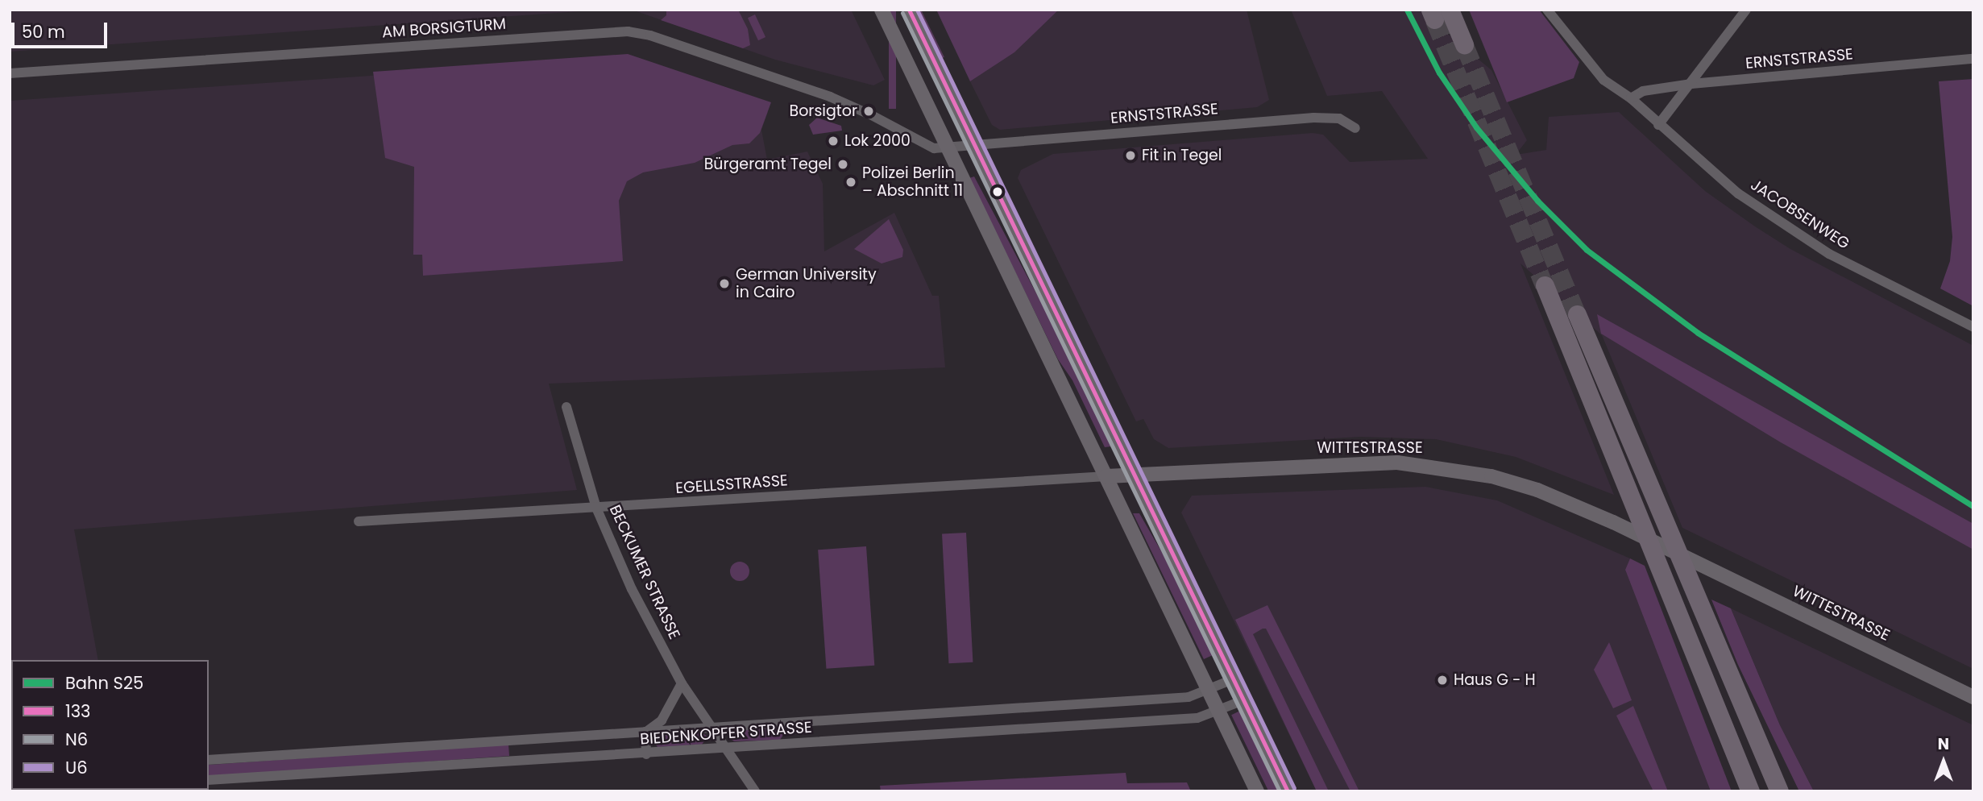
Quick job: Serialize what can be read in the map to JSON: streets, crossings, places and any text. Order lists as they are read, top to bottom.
{
  "streets": {
    "main road": ["WITTESTRASSE"],
    "street": [
      "AM BORSIGTURM",
      "ERNSTSTRASSE",
      "JACOBSENWEG",
      "EGELLSSTRASSE",
      "BECKUMER STRASSE",
      "BIEDENKOPFER STRASSE"
    ]
  },
  "crossings": [
    ["AM BORSIGTURM", "ERNSTSTRASSE"],
    ["ERNSTSTRASSE", "JACOBSENWEG"],
    ["WITTESTRASSE", "EGELLSSTRASSE"],
    ["EGELLSSTRASSE", "BECKUMER STRASSE"],
    ["BECKUMER STRASSE", "BIEDENKOPFER STRASSE"]
  ],
  "places": [
    "Borsigtor",
    "Lok 2000",
    "Fit in Tegel",
    "Bürgeramt Tegel",
    "Polizei Berlin – Abschnitt 11",
    "German University in Cairo",
    "Haus G - H"
  ],
  "lines": [
    "rail line S25",
    "transit line 133",
    "transit line U6",
    "transit line N6"
  ],
  "legend": [
    "Bahn S25",
    "133",
    "N6",
    "U6"
  ],
  "scale_bar": "50 m",
  "north": "top"
}
